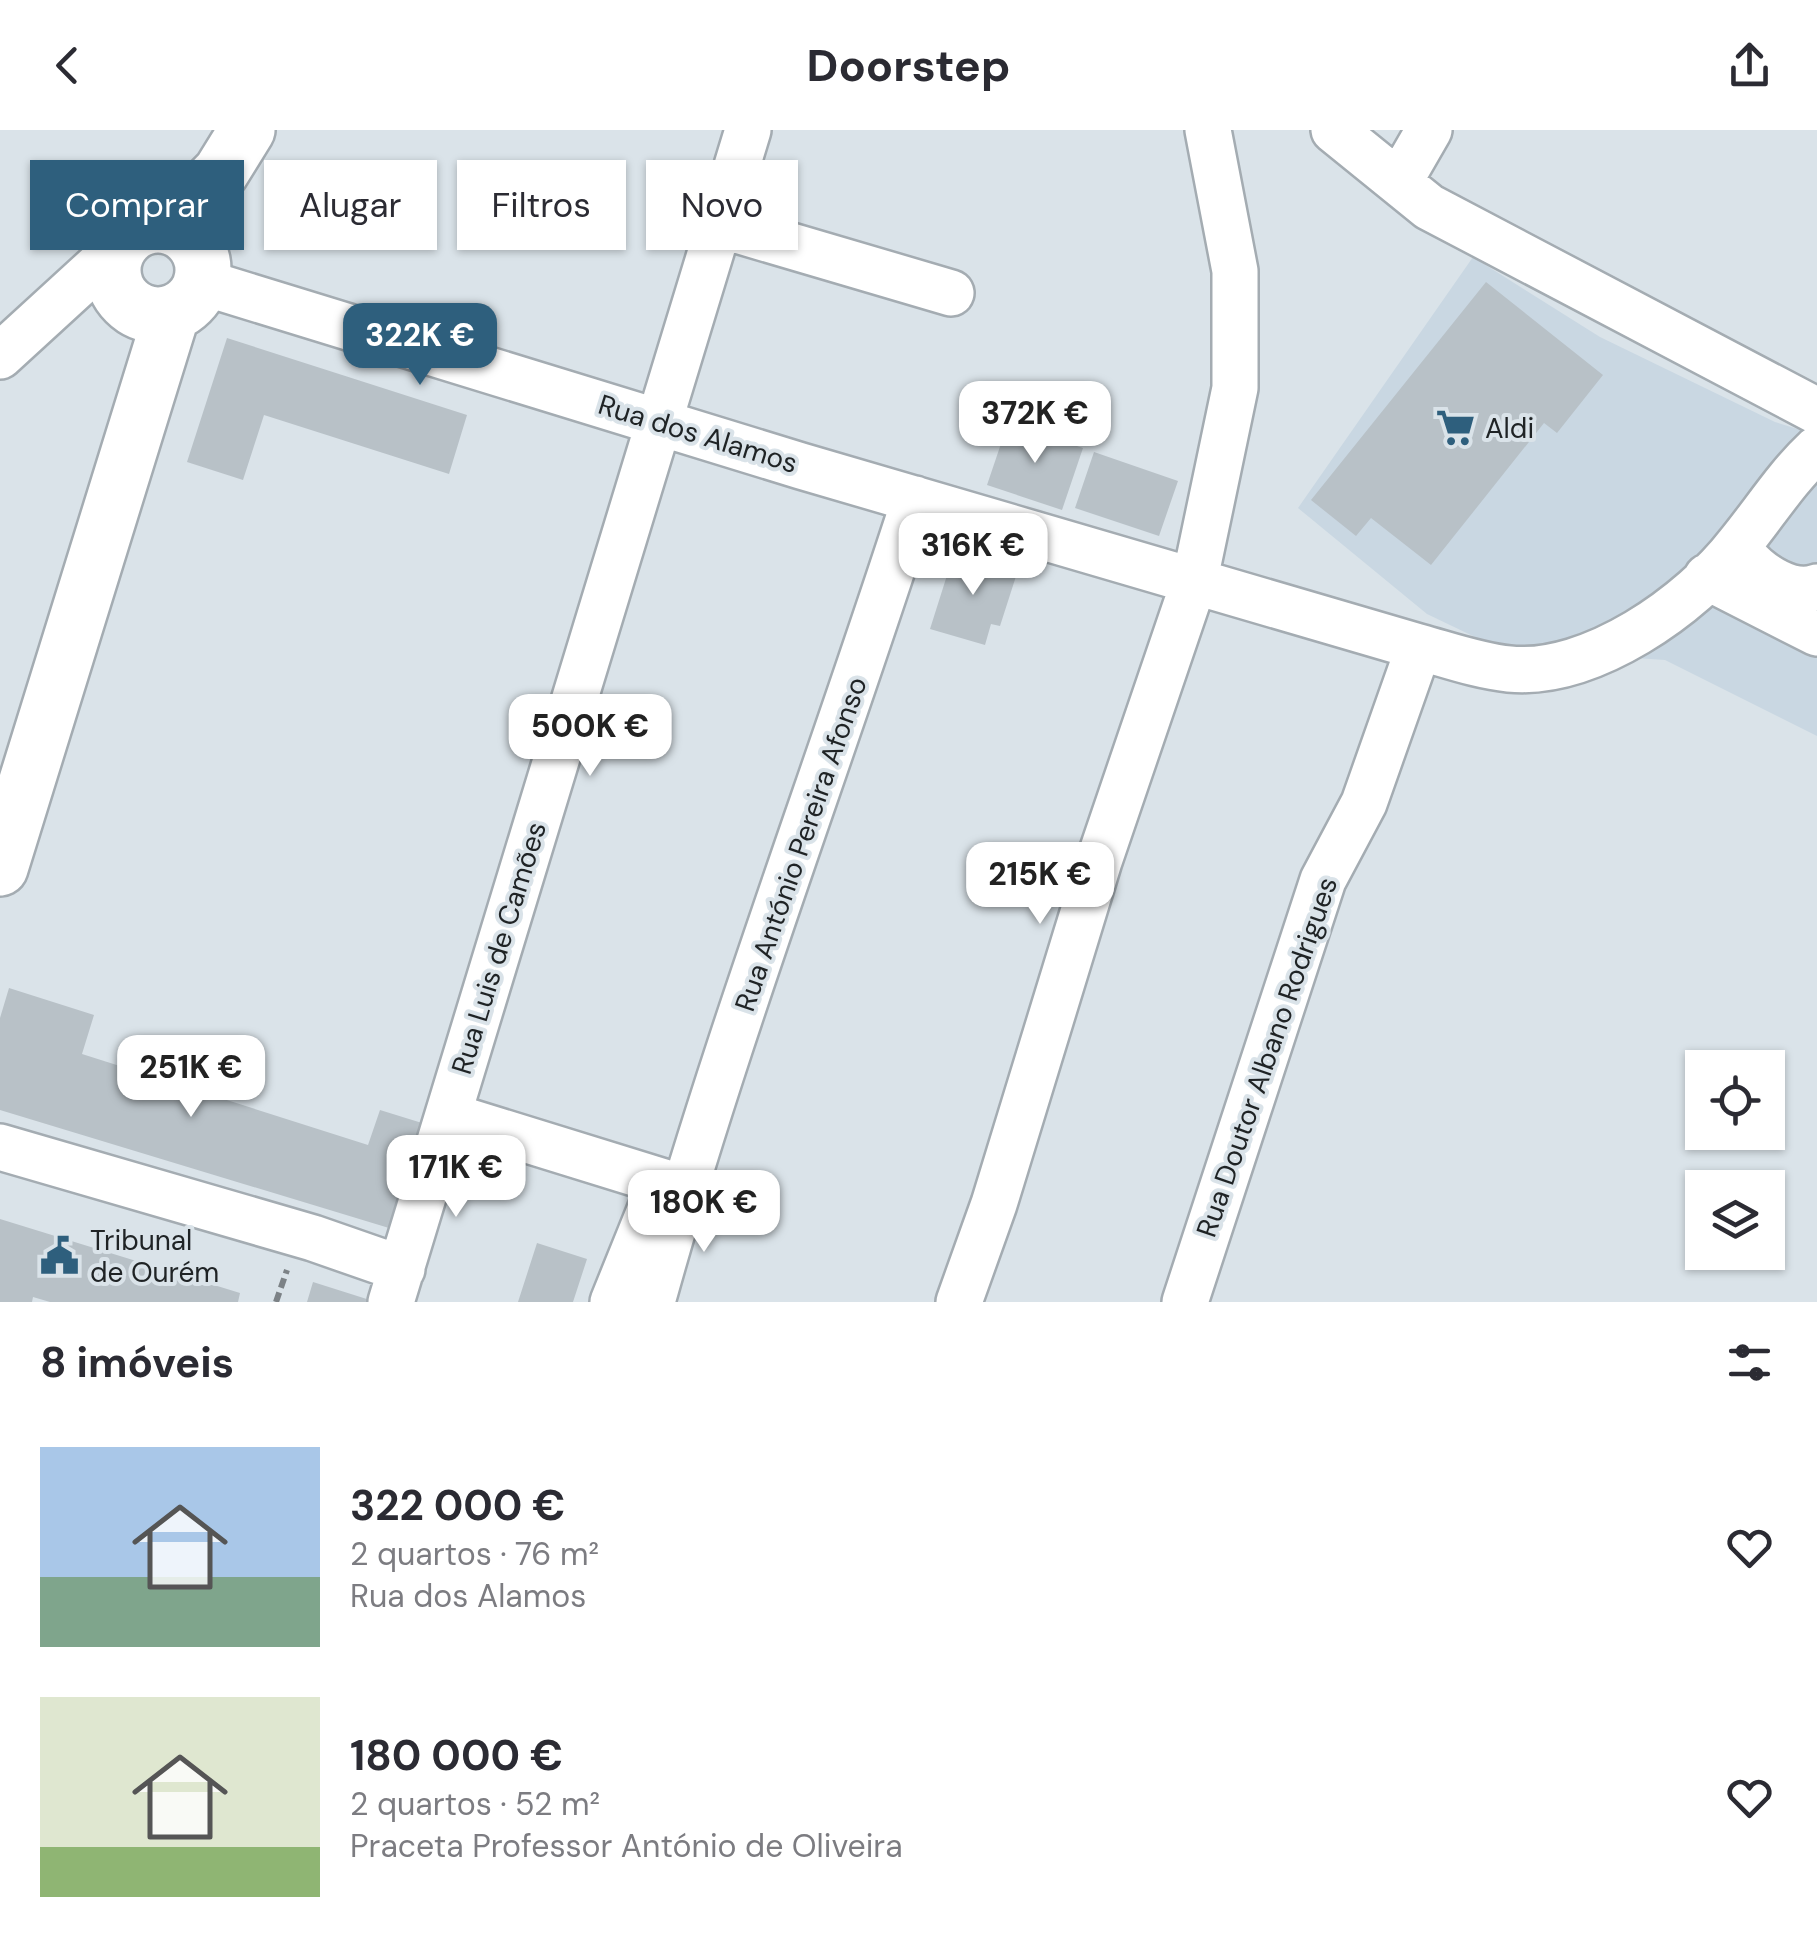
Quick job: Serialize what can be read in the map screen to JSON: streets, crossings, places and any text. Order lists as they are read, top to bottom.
{
  "streets": {
    "street": [
      "Rua dos Alamos",
      "Rua António Pereira Afonso",
      "Rua Luis de Camões",
      "Rua Doutor Albano Rodrigues"
    ]
  },
  "crossings": [
    ["Rua dos Alamos", "Rua António Pereira Afonso"],
    ["Rua dos Alamos", "Rua Luis de Camões"],
    ["Rua dos Alamos", "Rua Doutor Albano Rodrigues"]
  ],
  "places": {
    "supermarket": ["Aldi"],
    "public building": ["Tribunal de Ourém"]
  },
  "page": {
    "header": "Doorstep",
    "chip": [
      "Comprar",
      "Alugar",
      "Filtros",
      "Novo"
    ],
    "price": [
      "322K €",
      "372K €",
      "316K €",
      "500K €",
      "215K €",
      "251K €",
      "171K €",
      "180K €"
    ],
    "heading": "8 imóveis",
    "list": [
      {
        "name": "322 000 €",
        "note": "2 quartos · 76 m² · Rua dos Alamos"
      },
      {
        "name": "180 000 €",
        "note": "2 quartos · 52 m² · Praceta Professor António de Oliveira"
      }
    ]
  }
}
